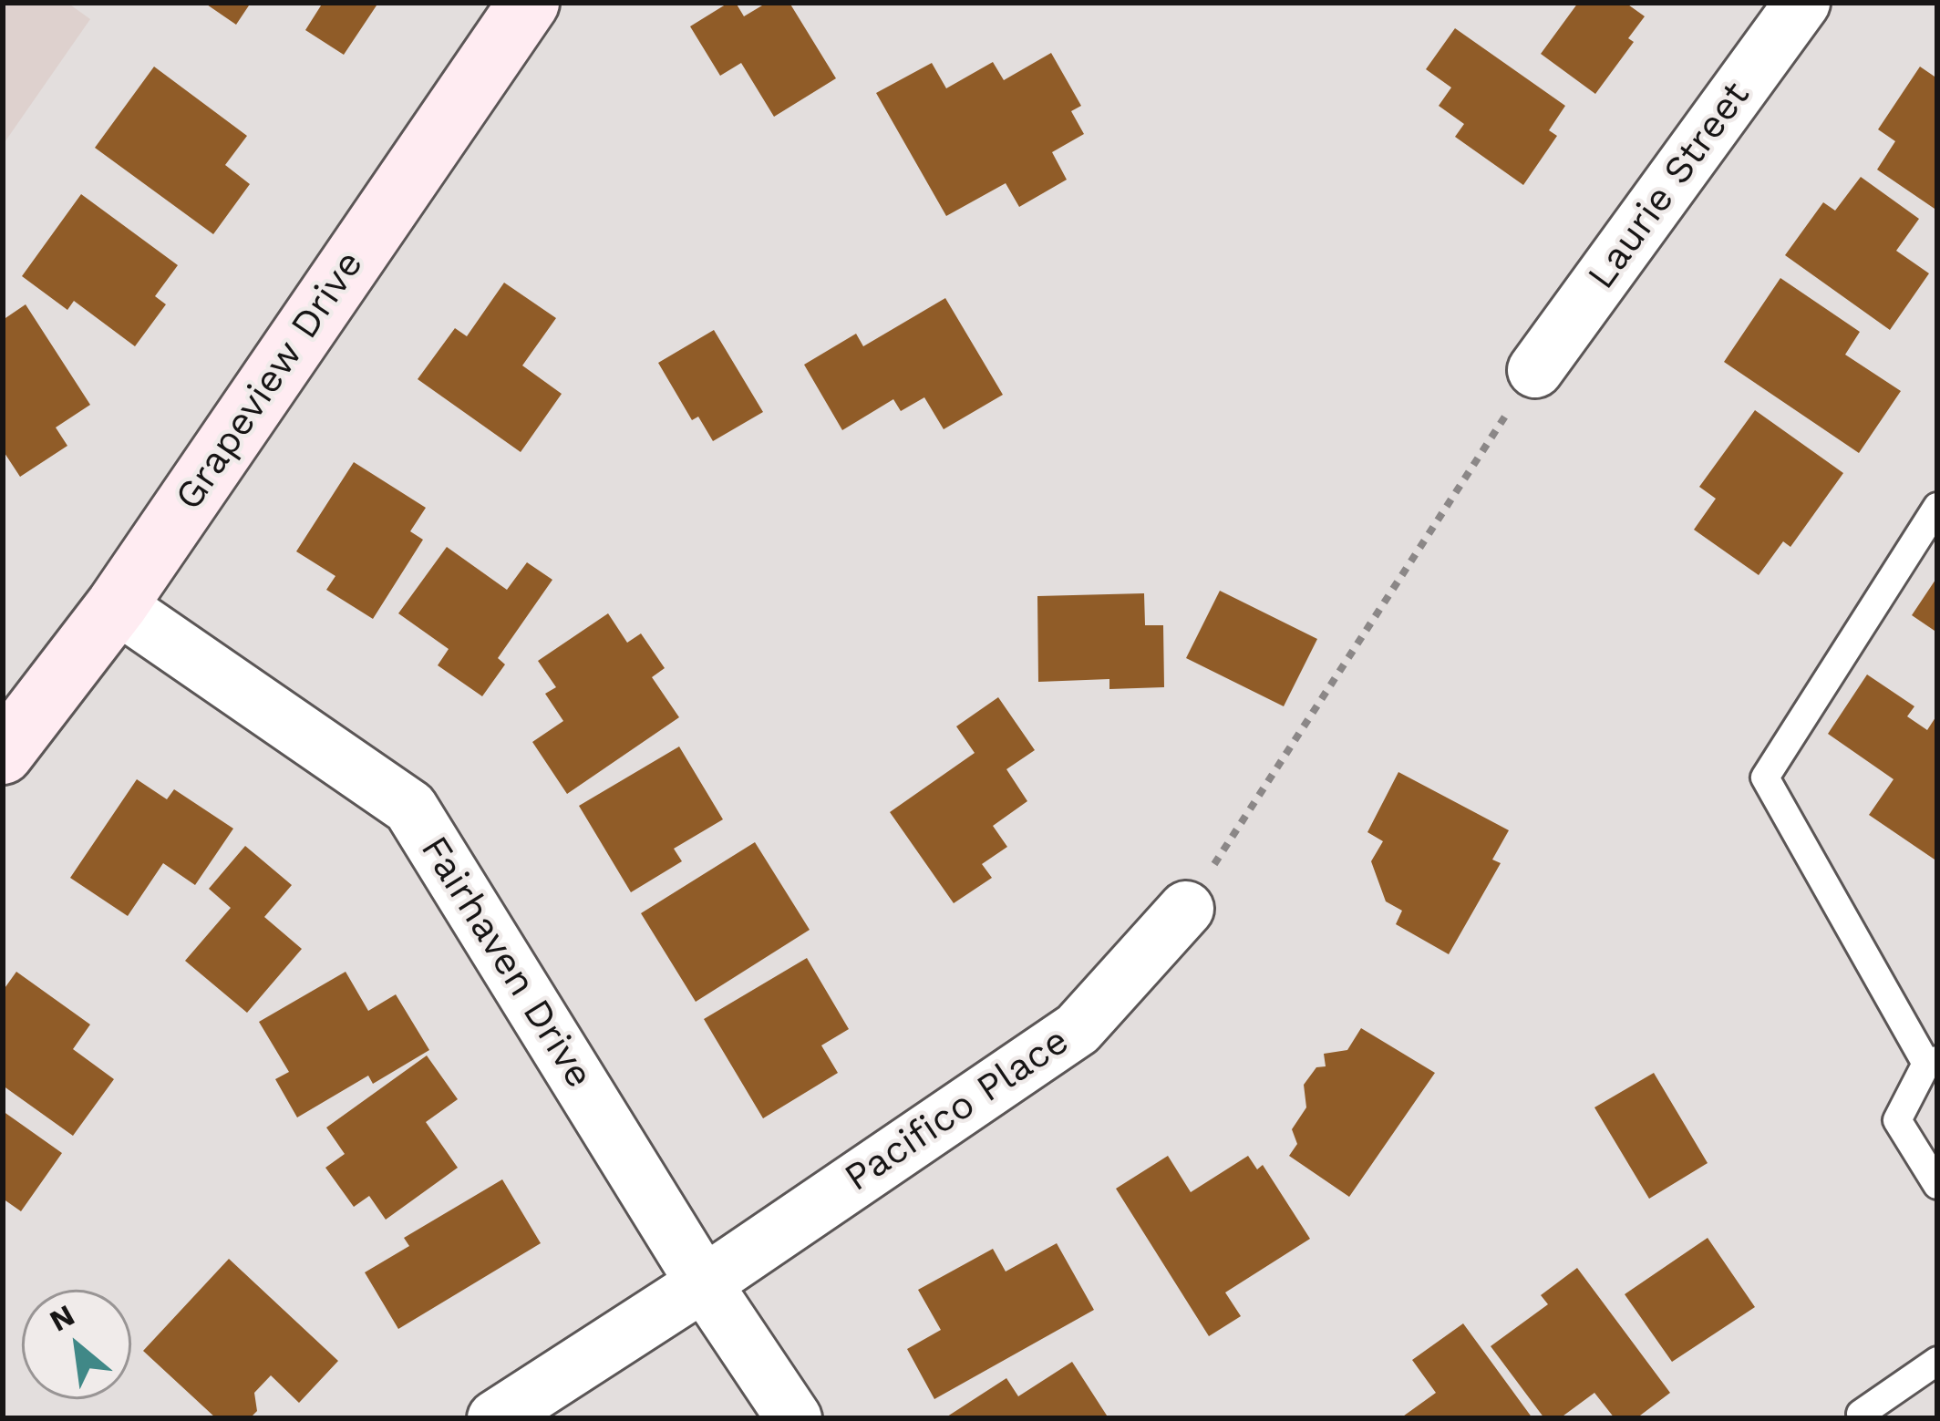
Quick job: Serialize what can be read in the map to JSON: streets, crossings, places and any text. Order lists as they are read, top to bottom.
{
  "streets": {
    "street": [
      "Laurie Street",
      "Grapeview Drive",
      "Fairhaven Drive",
      "Pacifico Place"
    ]
  },
  "crossings": [
    ["Grapeview Drive", "Fairhaven Drive"],
    ["Fairhaven Drive", "Pacifico Place"]
  ],
  "north": "top left"
}
